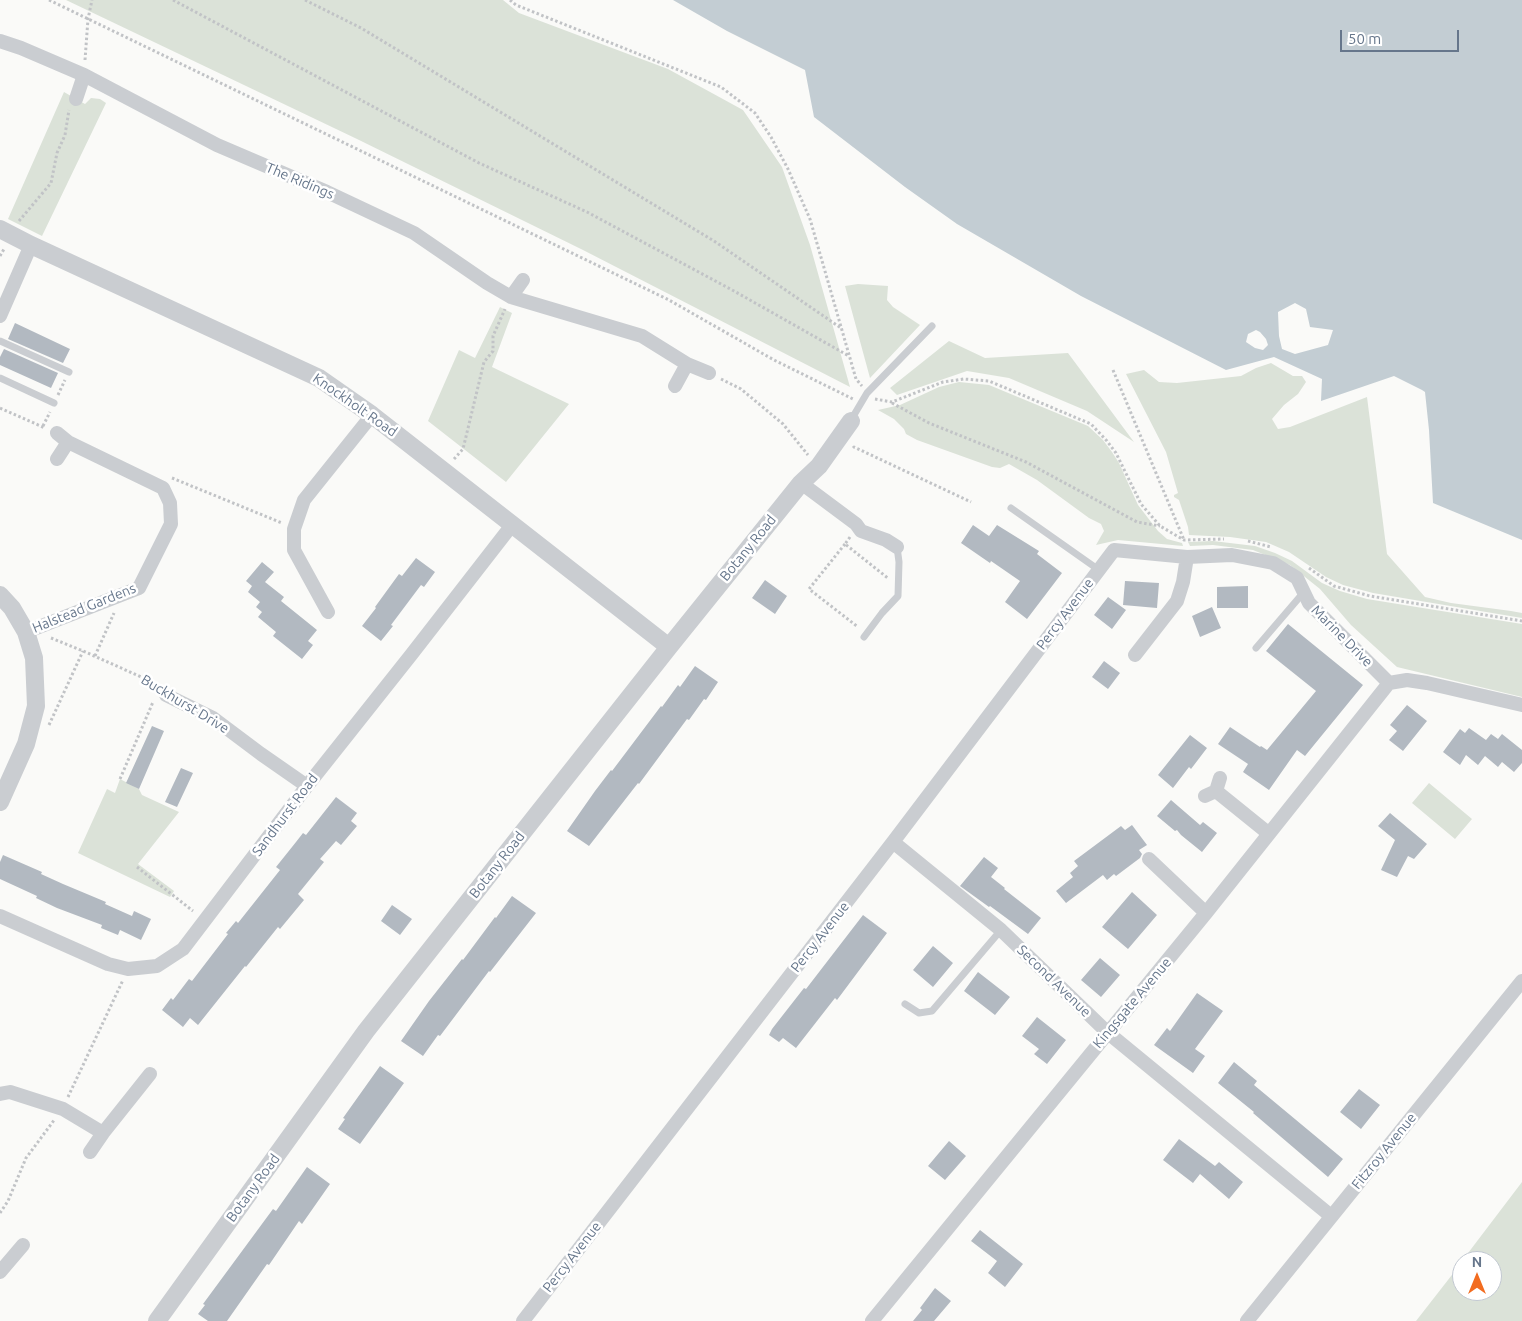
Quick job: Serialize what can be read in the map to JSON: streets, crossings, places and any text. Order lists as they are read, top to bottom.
{
  "streets": {
    "street": [
      "The Ridings",
      "Knockholt Road",
      "Botany Road",
      "Halstead Gardens",
      "Percy Avenue",
      "Marine Drive",
      "Buckhurst Drive",
      "Sandhurst Road",
      "Second Avenue",
      "Kingsgate Avenue",
      "Fitzroy Avenue"
    ]
  },
  "crossings": [
    ["Knockholt Road", "Botany Road"],
    ["Knockholt Road", "Sandhurst Road"],
    ["Halstead Gardens", "Buckhurst Drive"],
    ["Percy Avenue", "Marine Drive"],
    ["Percy Avenue", "Second Avenue"],
    ["Marine Drive", "Kingsgate Avenue"],
    ["Buckhurst Drive", "Sandhurst Road"],
    ["Second Avenue", "Kingsgate Avenue"],
    ["Second Avenue", "Fitzroy Avenue"]
  ],
  "scale_bar": "50 m",
  "north": "top"
}
